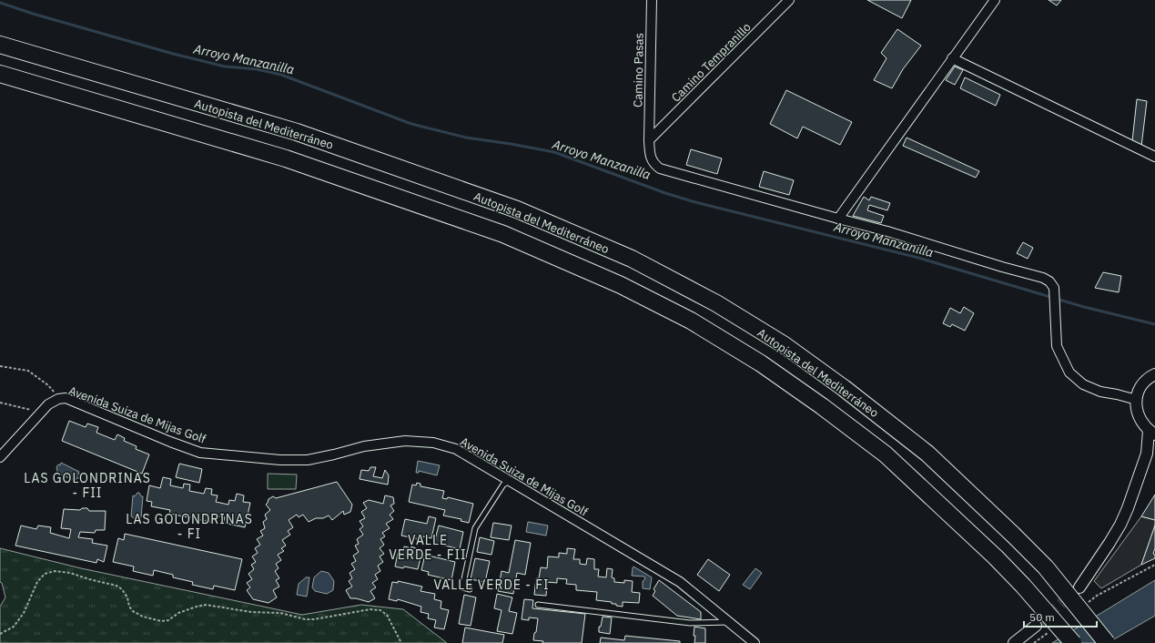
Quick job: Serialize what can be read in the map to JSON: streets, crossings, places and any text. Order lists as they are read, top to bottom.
{
  "streets": {
    "highway": ["Autopista del Mediterráneo"],
    "street": ["Camino Tempranillo", "Camino Pasas", "Avenida Suiza de Mijas Golf"]
  },
  "crossings": [
    ["Camino Tempranillo", "Camino Pasas"]
  ],
  "districts": [
    "LAS GOLONDRINAS - FII",
    "LAS GOLONDRINAS - FI",
    "VALLE VERDE - FII",
    "VALLE VERDE - FI"
  ],
  "water": ["Arroyo Manzanilla"],
  "scale_bar": "50 m"
}
